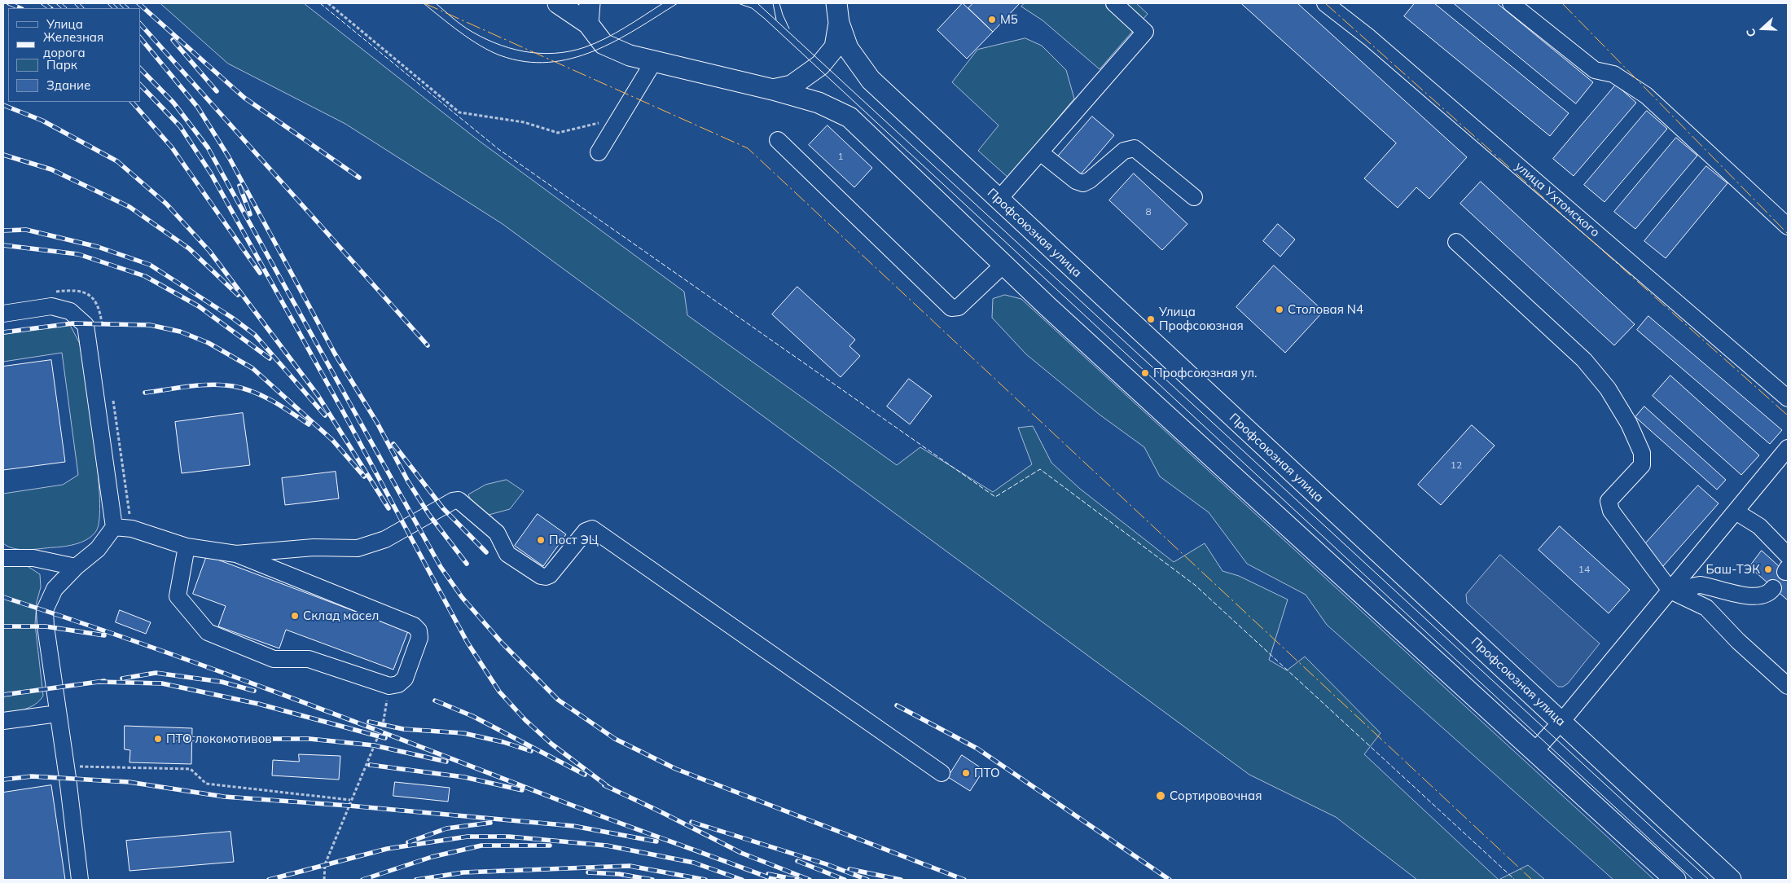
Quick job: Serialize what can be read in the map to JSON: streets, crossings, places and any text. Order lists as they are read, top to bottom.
{
  "streets": {
    "main road": ["Профсоюзная улица"],
    "street": ["улица Ухтомского"]
  },
  "places": [
    "М5",
    "Столовая N4",
    "Улица Профсоюзная",
    "Профсоюзная ул.",
    "Пост ЭЦ",
    "Баш-ТЭК",
    "Склад масел",
    "ПТО локомотивов",
    "ПТО",
    "Сортировочная"
  ],
  "house_numbers": [
    "1",
    "8",
    "12",
    "14"
  ],
  "legend": [
    "Улица",
    "Железная дорога",
    "Парк",
    "Здание"
  ],
  "north": "left"
}
